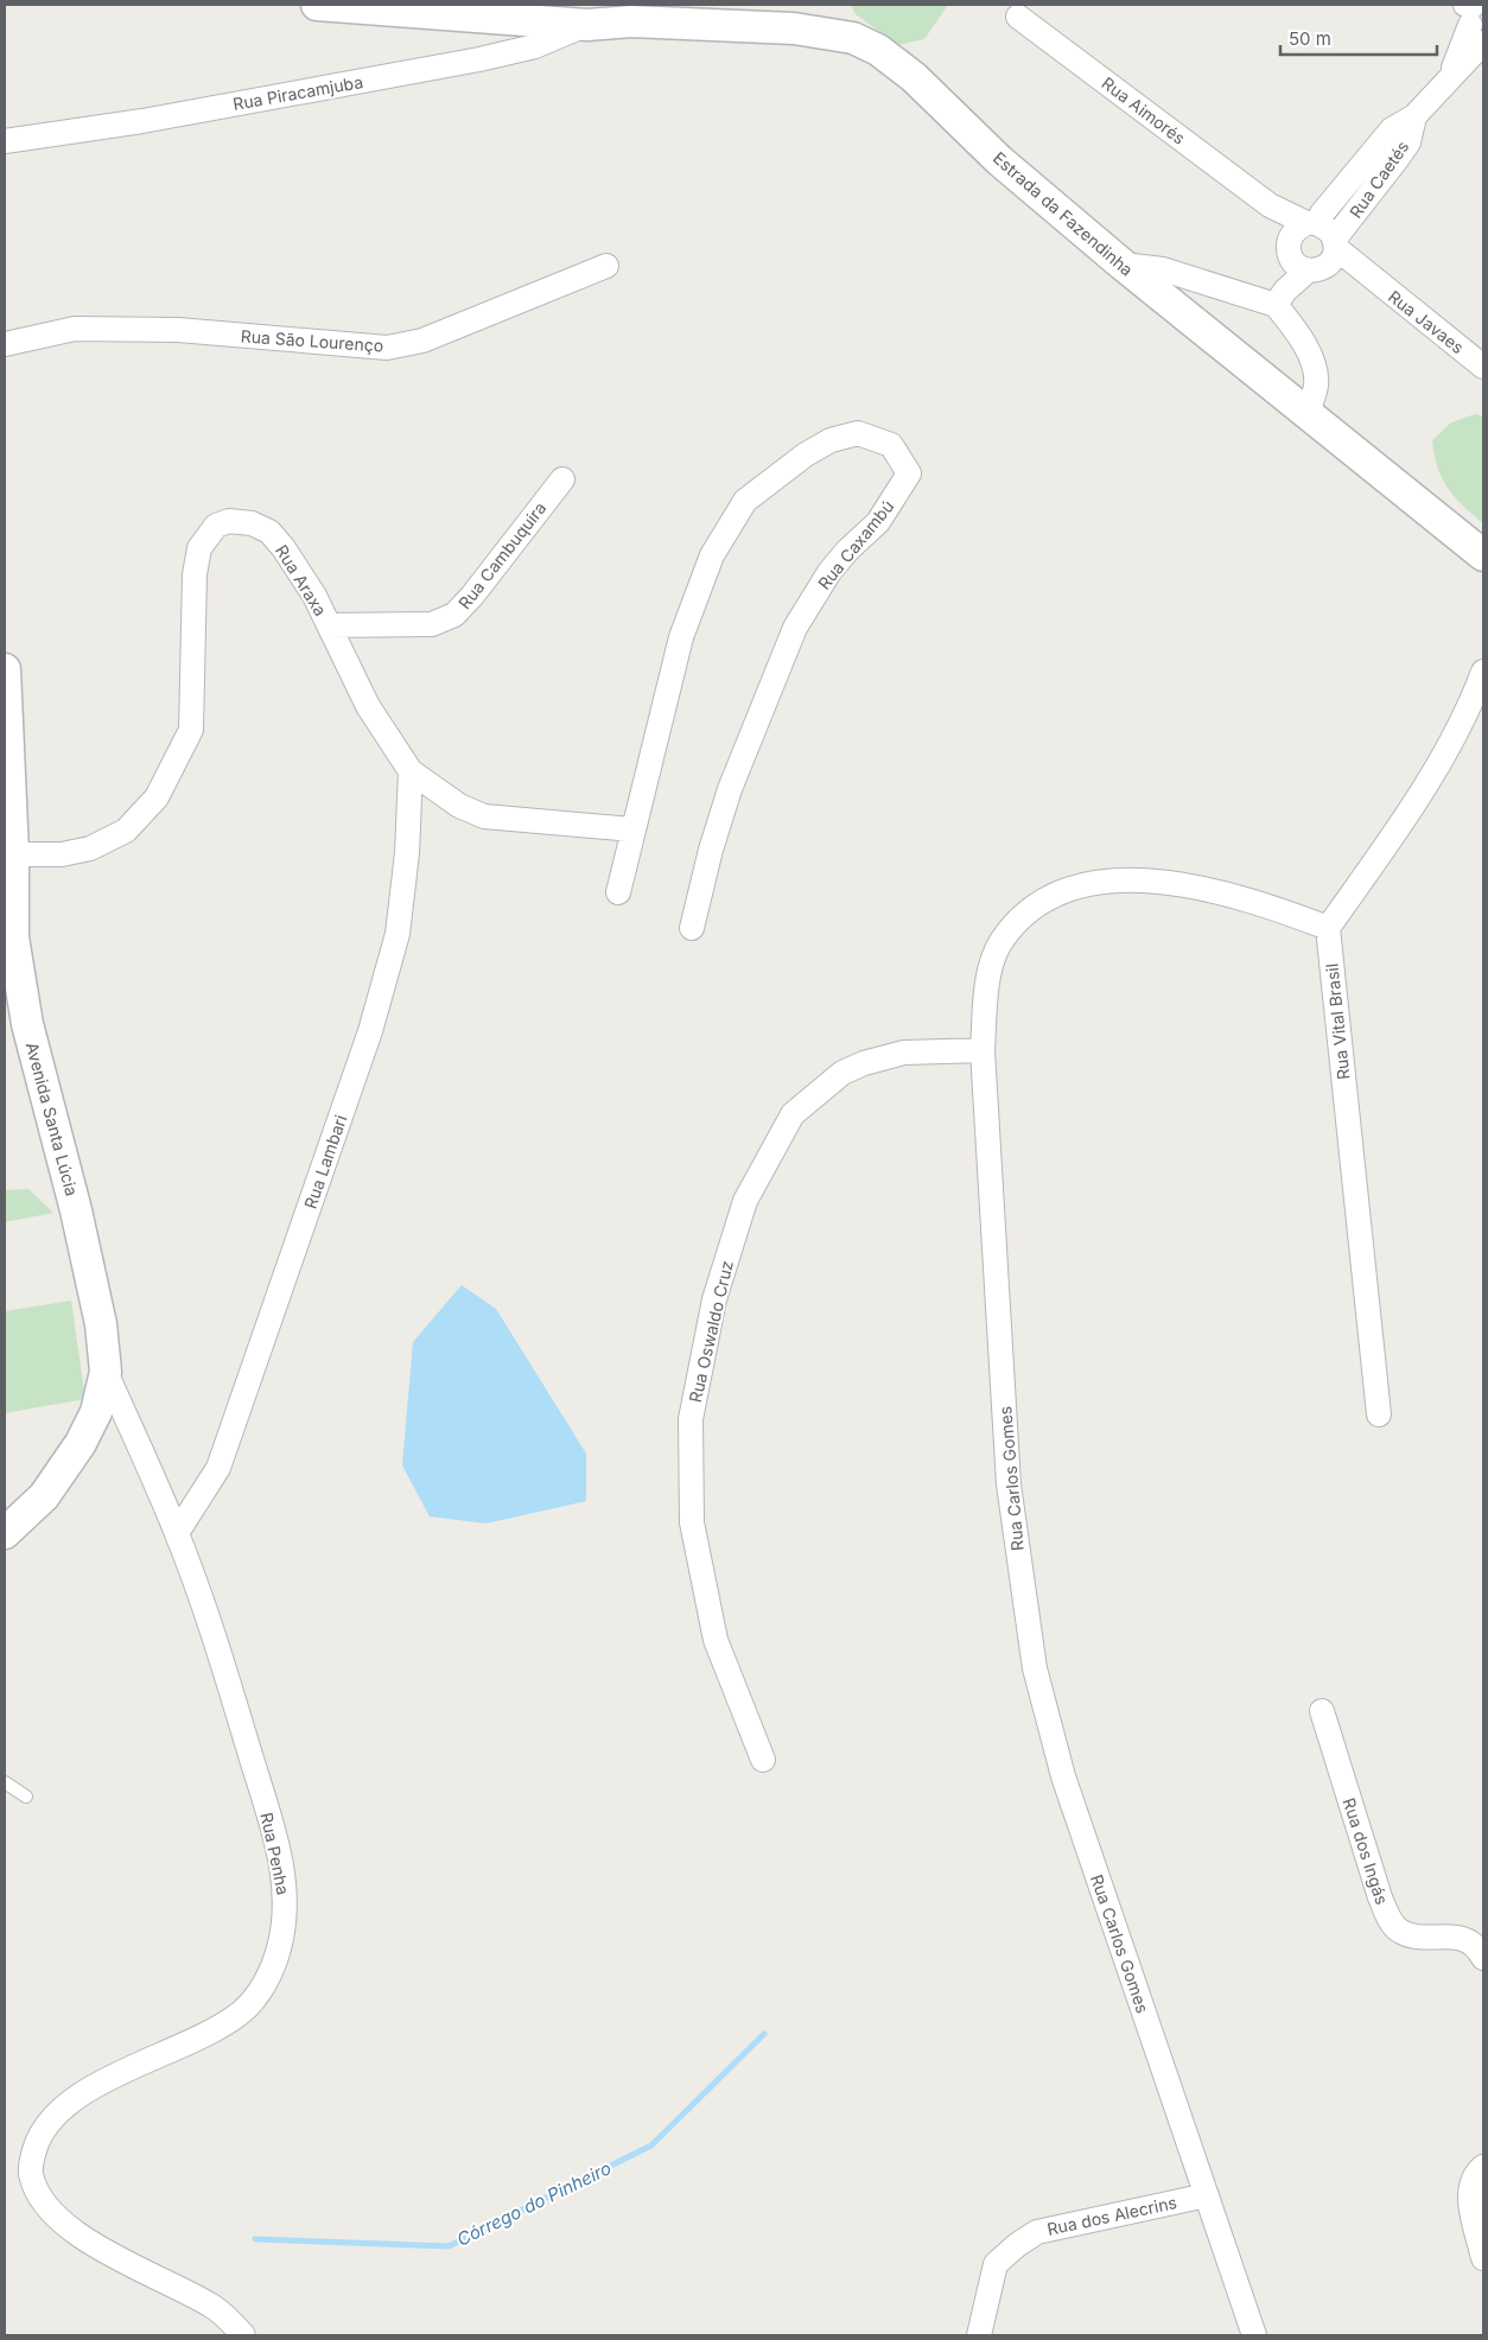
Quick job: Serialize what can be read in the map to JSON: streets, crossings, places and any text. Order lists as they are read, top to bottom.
{
  "streets": {
    "street": [
      "Rua Piracamjuba",
      "Rua Aimorés",
      "Rua Caetés",
      "Estrada da Fazendinha",
      "Rua Javaes",
      "Rua São Lourenço",
      "Rua Caxambú",
      "Rua Cambuquira",
      "Rua Araxa",
      "Rua Vital Brasil",
      "Avenida Santa Lúcia",
      "Rua Lambari",
      "Rua Oswaldo Cruz",
      "Rua Carlos Gomes",
      "Rua dos Ingás",
      "Rua Penha",
      "Rua dos Alecrins"
    ]
  },
  "crossings": [
    ["Rua Piracamjuba", "Estrada da Fazendinha"],
    ["Rua Aimorés", "Rua Caetés"],
    ["Rua Aimorés", "Rua Javaes"],
    ["Rua Caetés", "Rua Javaes"],
    ["Rua Caxambú", "Rua Araxa"],
    ["Rua Cambuquira", "Rua Araxa"],
    ["Rua Araxa", "Avenida Santa Lúcia"],
    ["Rua Araxa", "Rua Lambari"],
    ["Rua Vital Brasil", "Rua Carlos Gomes"],
    ["Avenida Santa Lúcia", "Rua Penha"],
    ["Rua Lambari", "Rua Penha"],
    ["Rua Oswaldo Cruz", "Rua Carlos Gomes"],
    ["Rua Carlos Gomes", "Rua dos Alecrins"]
  ],
  "water": ["Córrego do Pinheiro"],
  "scale_bar": "50 m"
}
